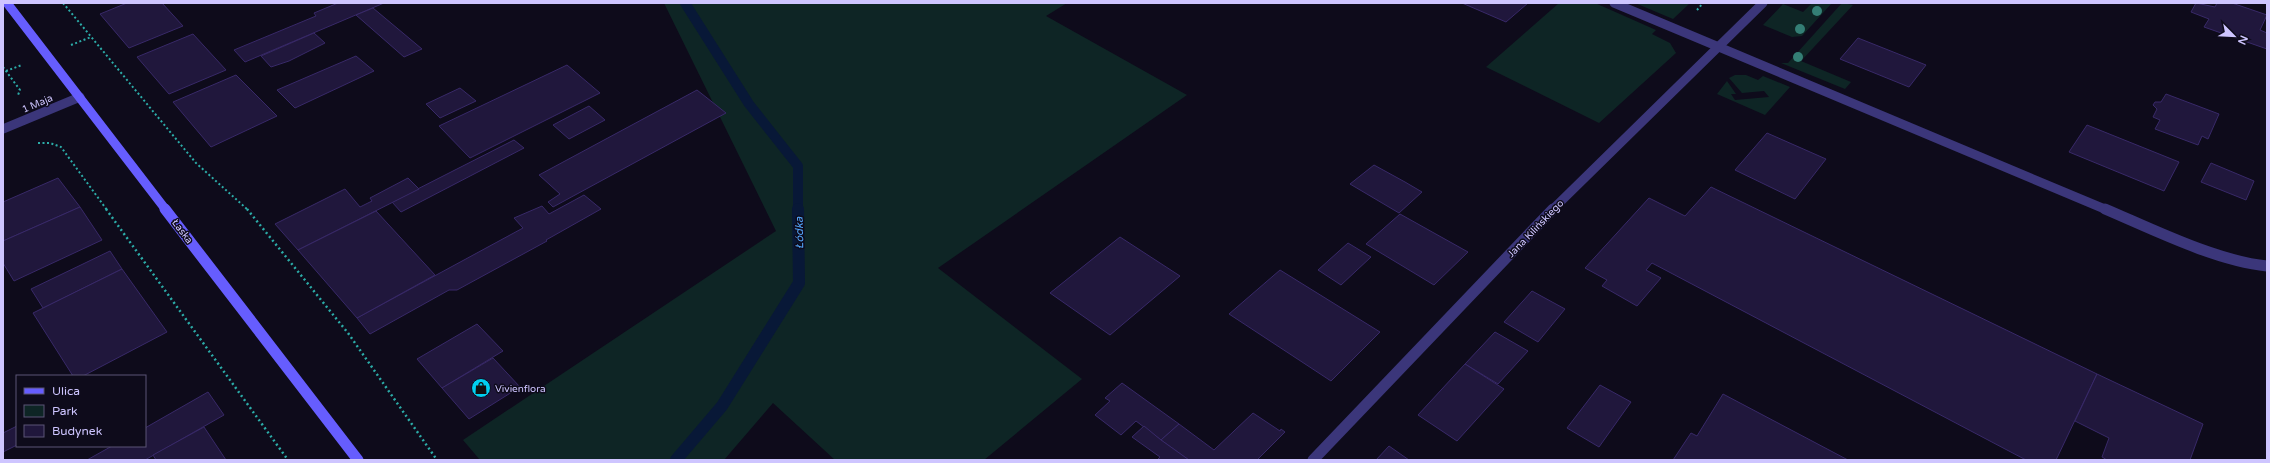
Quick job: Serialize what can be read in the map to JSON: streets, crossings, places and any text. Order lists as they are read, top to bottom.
{
  "streets": {
    "main road": ["Łaska"],
    "street": ["1 Maja", "Jana Kilińskiego"]
  },
  "crossings": [
    ["1 Maja", "Łaska"]
  ],
  "water": ["Łódka"],
  "places": {
    "shop": ["Vivienflora"]
  },
  "legend": ["Ulica", "Park", "Budynek"],
  "north": "bottom right"
}
